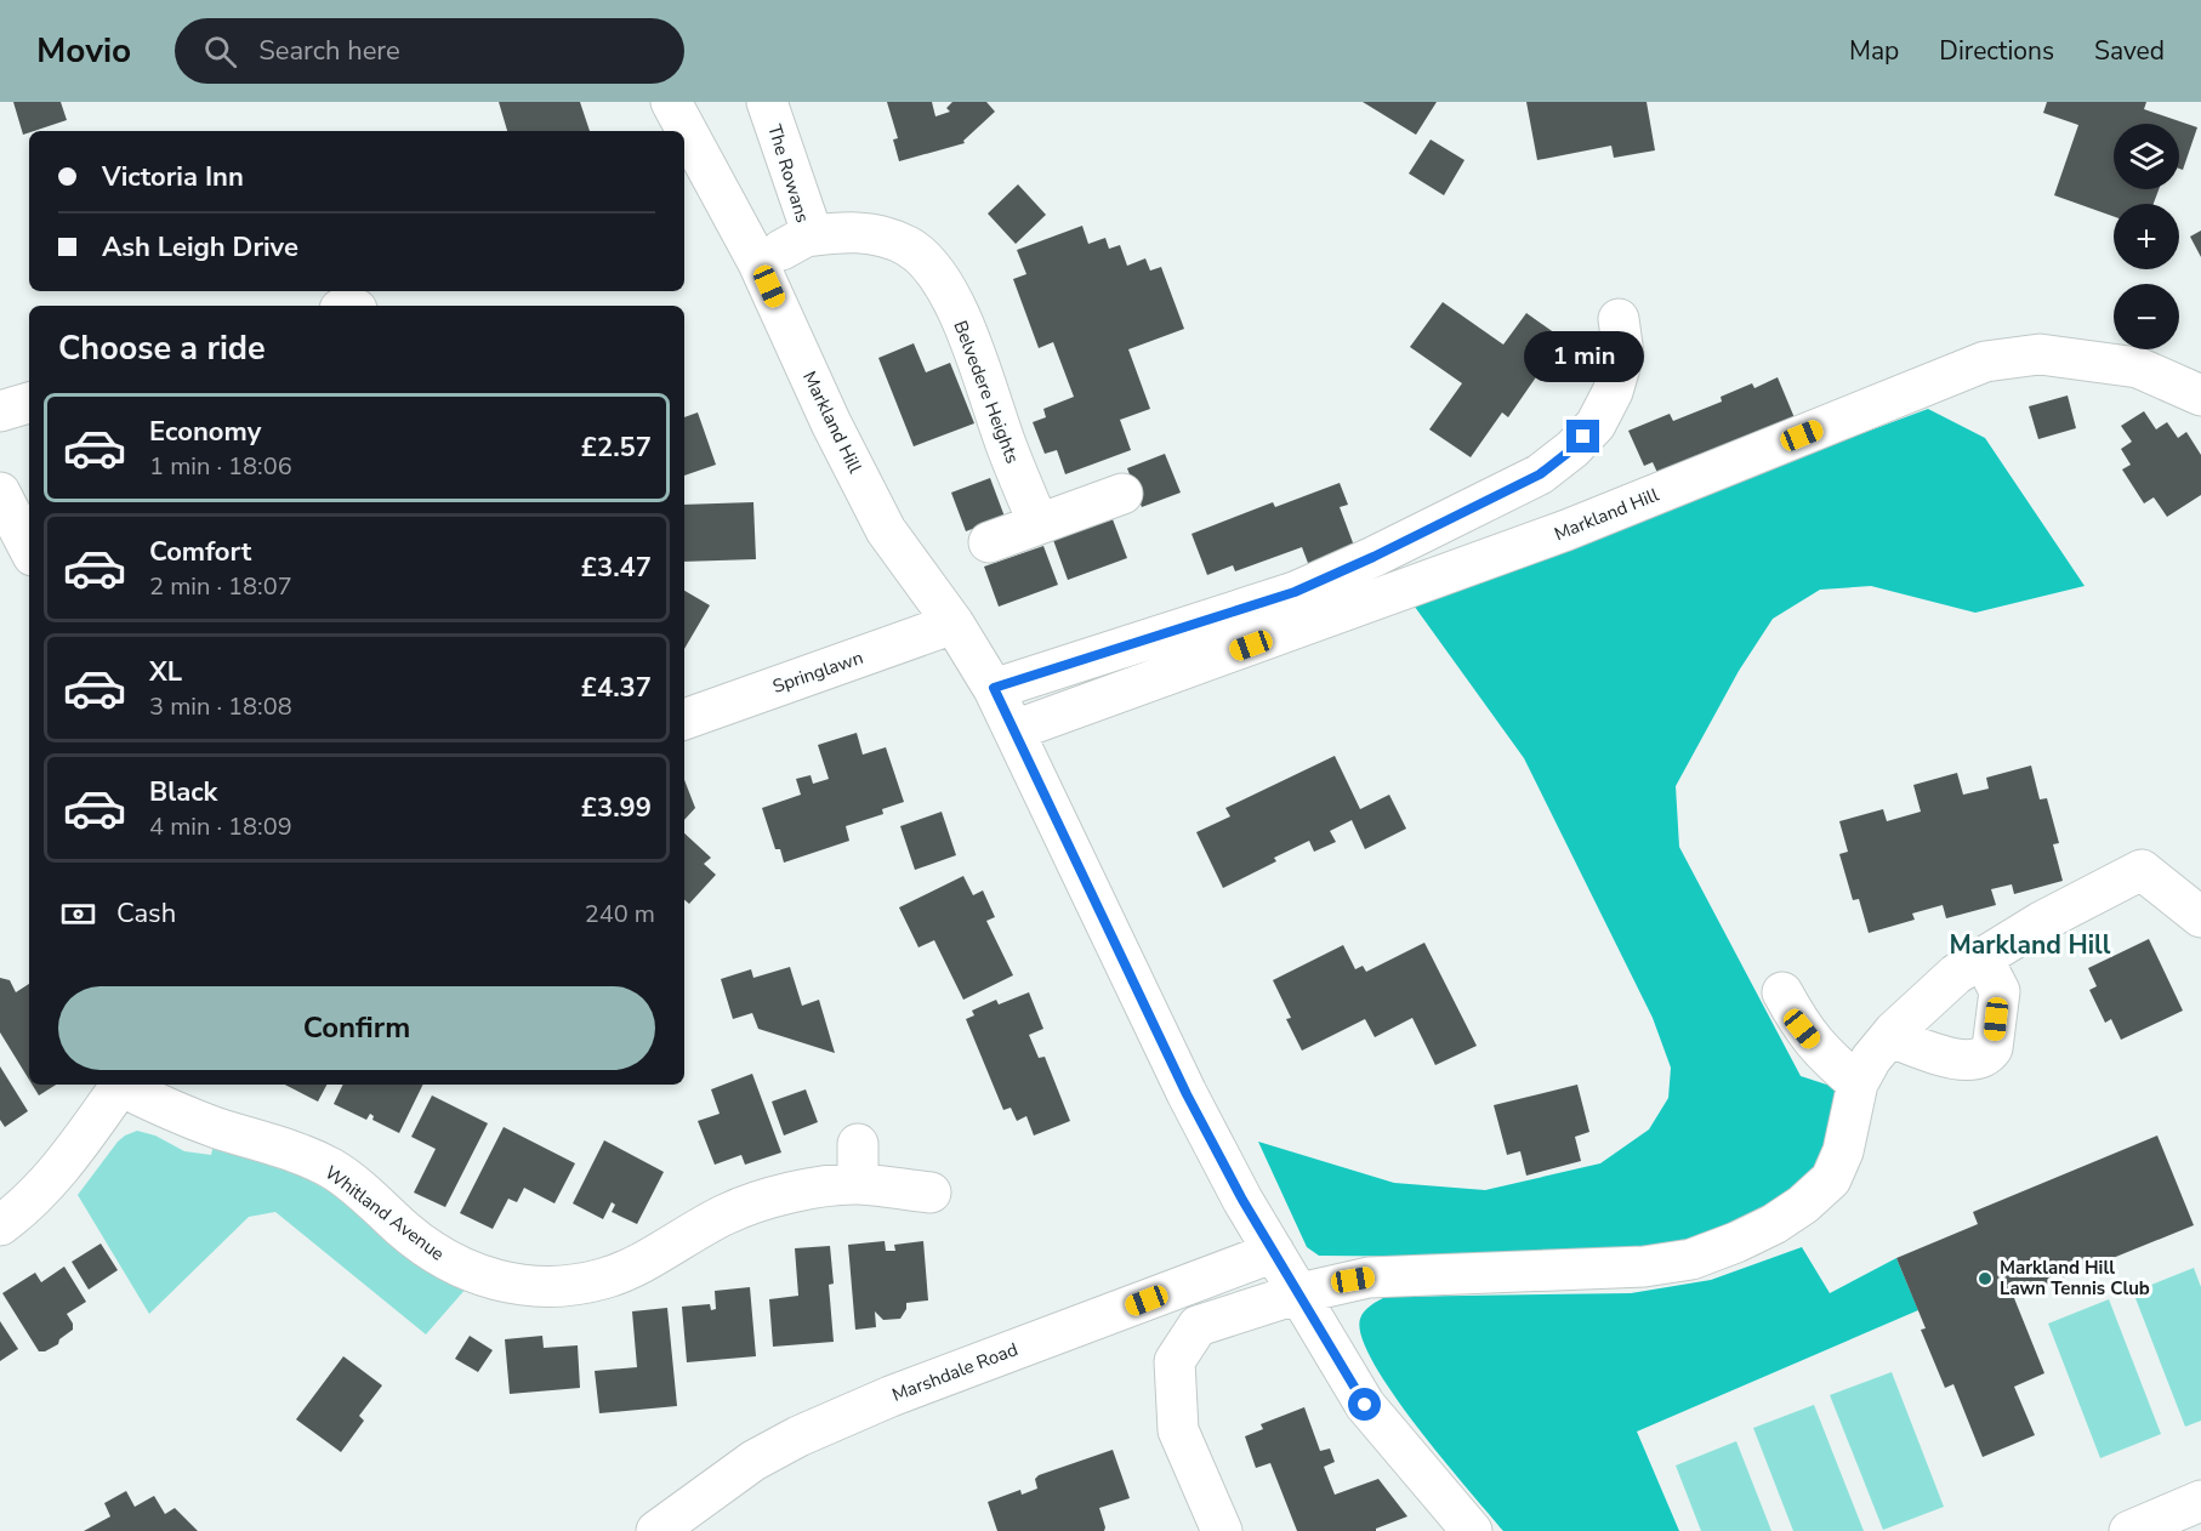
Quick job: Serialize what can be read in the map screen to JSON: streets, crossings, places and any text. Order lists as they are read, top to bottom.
{
  "streets": {
    "street": [
      "The Rowans",
      "Belvedere Heights",
      "Markland Hill",
      "Springlawn",
      "Whitland Avenue",
      "Marshdale Road"
    ]
  },
  "crossings": [
    ["The Rowans", "Belvedere Heights"],
    ["The Rowans", "Markland Hill"],
    ["Markland Hill", "Springlawn"],
    ["Markland Hill", "Marshdale Road"]
  ],
  "districts": ["Markland Hill"],
  "places": ["Markland Hill Lawn Tennis Club"],
  "page": {
    "header": "Movio",
    "search": "Search here",
    "nav": ["Map", "Directions", "Saved"],
    "map_buttons": ["+", "−"],
    "banner": ["Victoria Inn", "Ash Leigh Drive"],
    "heading": "Choose a ride",
    "bubble": "1 min",
    "list": [
      {
        "name": "Economy",
        "note": "1 min · 18:06",
        "value": "£2.57"
      },
      {
        "name": "Comfort",
        "note": "2 min · 18:07",
        "value": "£3.47"
      },
      {
        "name": "XL",
        "note": "3 min · 18:08",
        "value": "£4.37"
      },
      {
        "name": "Black",
        "note": "4 min · 18:09",
        "value": "£3.99"
      }
    ],
    "pay": ["Cash", "240 m"],
    "buttons": "Confirm"
  }
}
